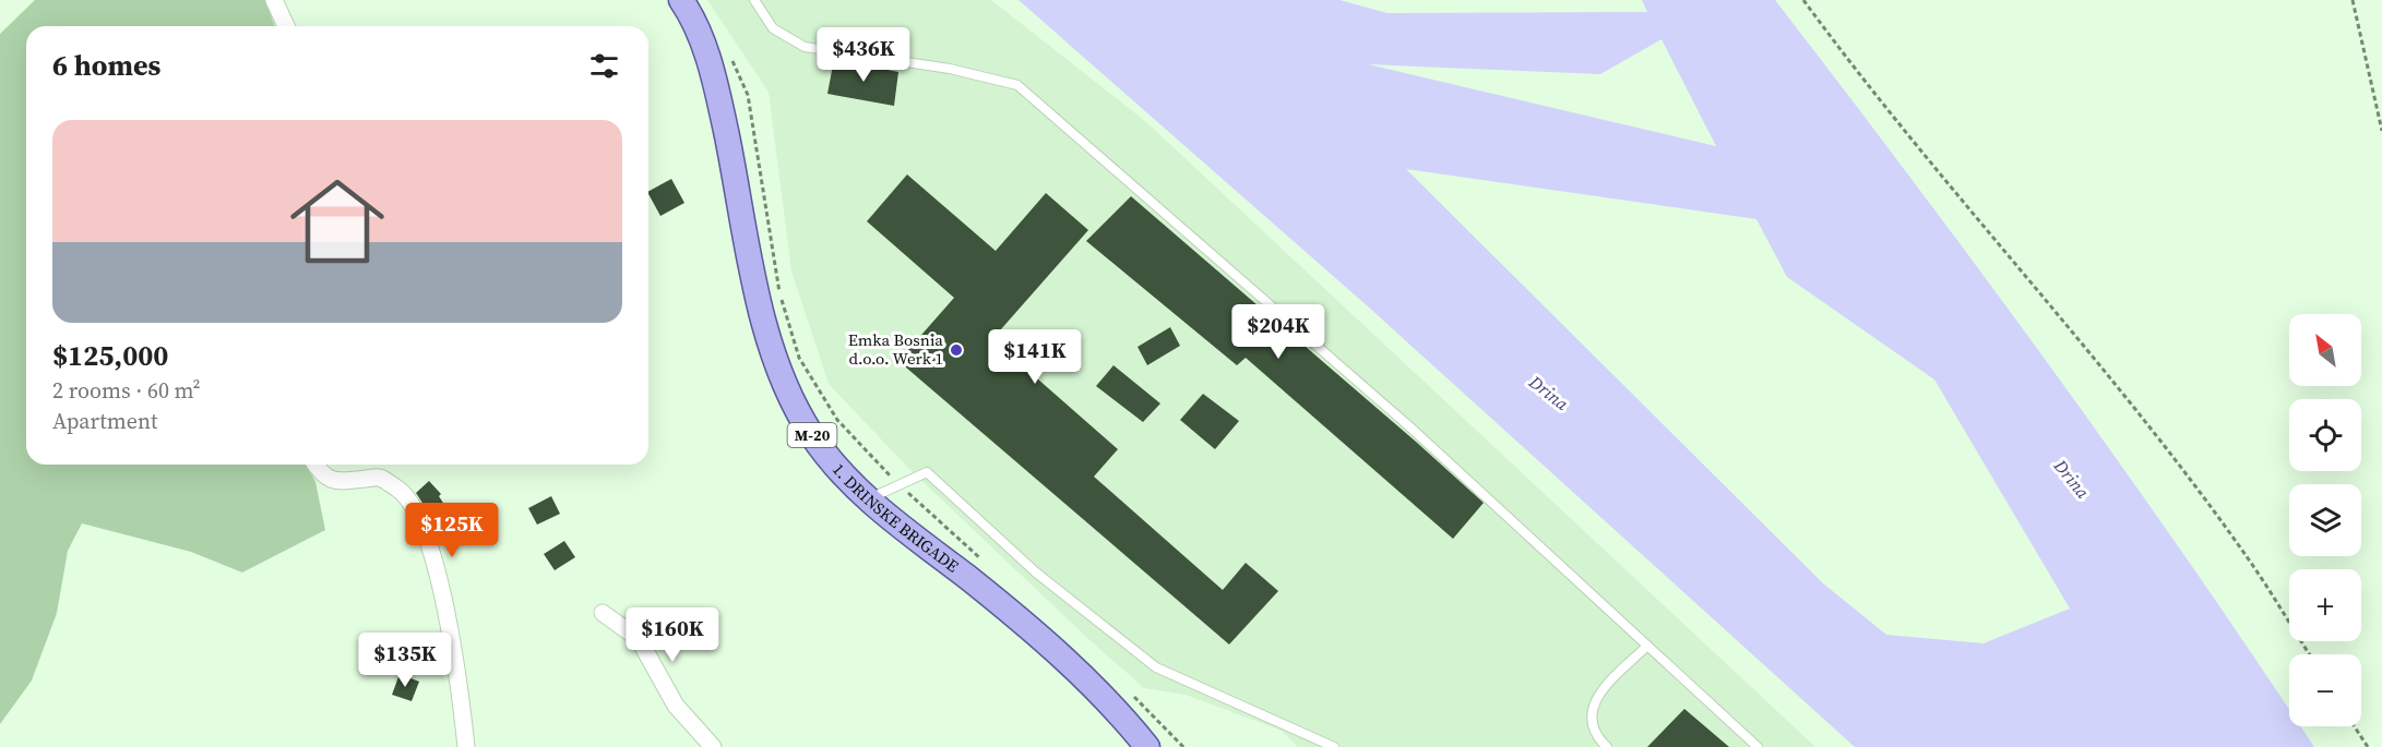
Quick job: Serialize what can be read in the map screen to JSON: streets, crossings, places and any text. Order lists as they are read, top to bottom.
{
  "streets": {
    "main road": ["M-20", "1. DRINSKE BRIGADE"]
  },
  "water": ["Drina"],
  "places": ["Emka Bosnia d.o.o. Werk 1"],
  "north": "top left",
  "page": {
    "heading": "6 homes",
    "price": [
      "$436K",
      "$204K",
      "$141K",
      "$125K",
      "$160K",
      "$135K"
    ],
    "list": [
      {
        "name": "$125,000",
        "note": "2 rooms · 60 m² · Apartment"
      }
    ],
    "map_buttons": ["+", "−"]
  }
}
